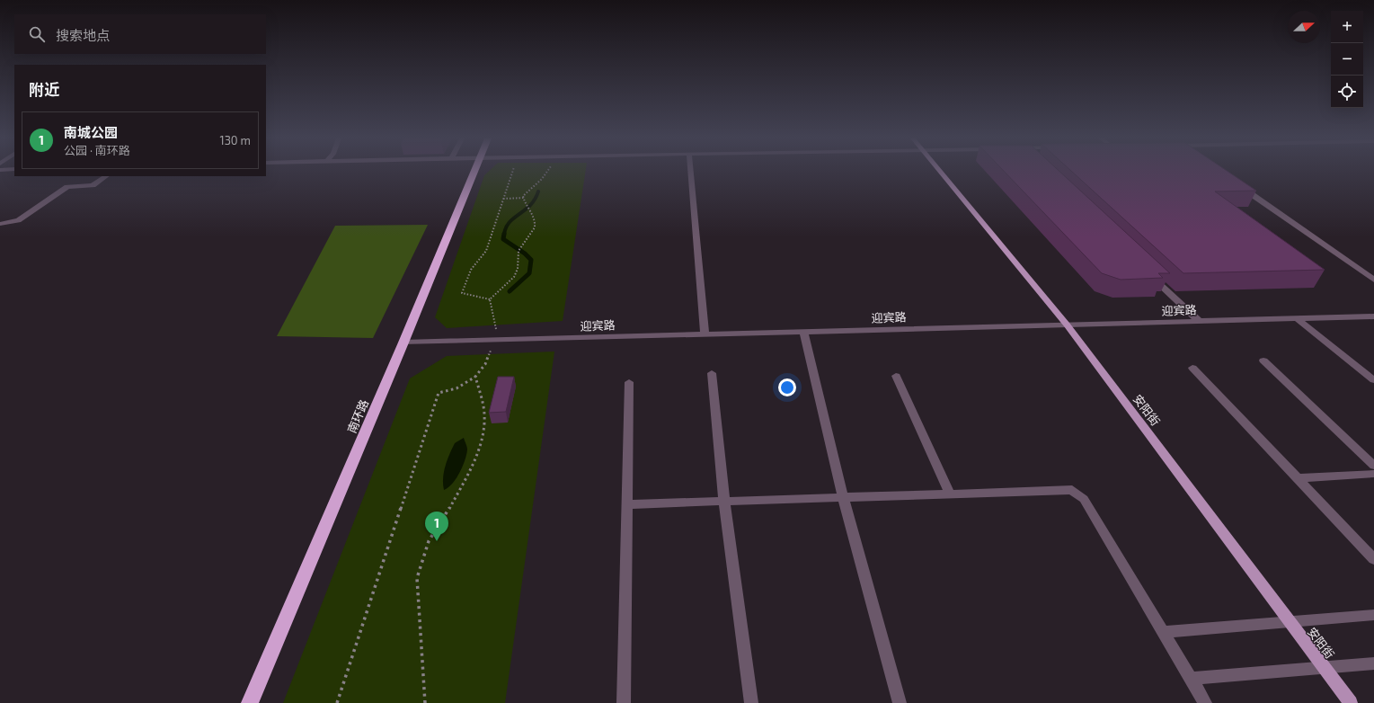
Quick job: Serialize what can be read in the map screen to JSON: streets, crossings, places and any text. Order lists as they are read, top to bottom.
{
  "streets": {
    "highway": ["南环路"],
    "main road": ["安阳街"],
    "street": ["迎宾路"]
  },
  "crossings": [
    ["迎宾路", "安阳街"],
    ["迎宾路", "南环路"]
  ],
  "north": "right",
  "page": {
    "map_buttons": ["+", "−"],
    "search": "搜索地点",
    "heading": "附近",
    "list": [
      {
        "mark": "1",
        "name": "南城公园",
        "note": "公园 · 南环路",
        "value": "130 m"
      }
    ],
    "pins": "1"
  }
}
